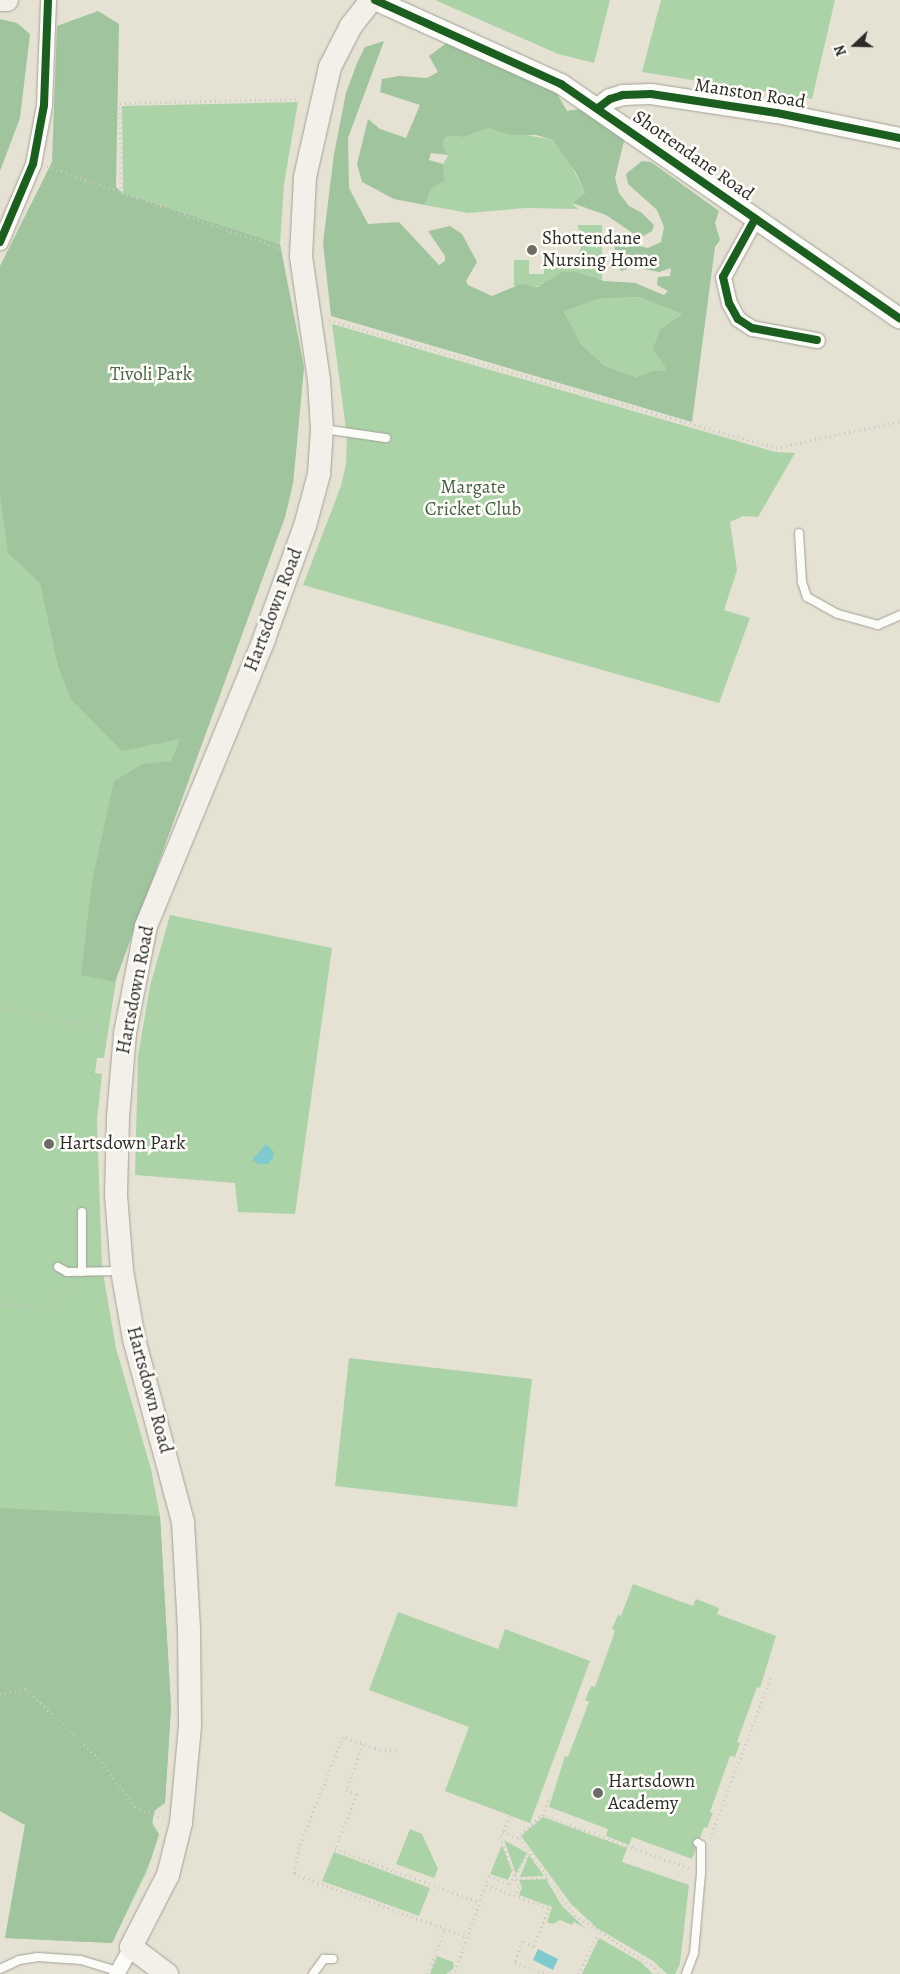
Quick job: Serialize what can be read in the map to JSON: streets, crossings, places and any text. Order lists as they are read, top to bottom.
{
  "streets": {
    "main road": ["Hartsdown Road"],
    "street": ["Manston Road", "Shottendane Road"]
  },
  "crossings": [
    ["Manston Road", "Shottendane Road"]
  ],
  "parks": ["Tivoli Park", "Margate Cricket Club"],
  "places": ["Shottendane Nursing Home", "Hartsdown Park", "Hartsdown Academy"],
  "north": "left"
}
